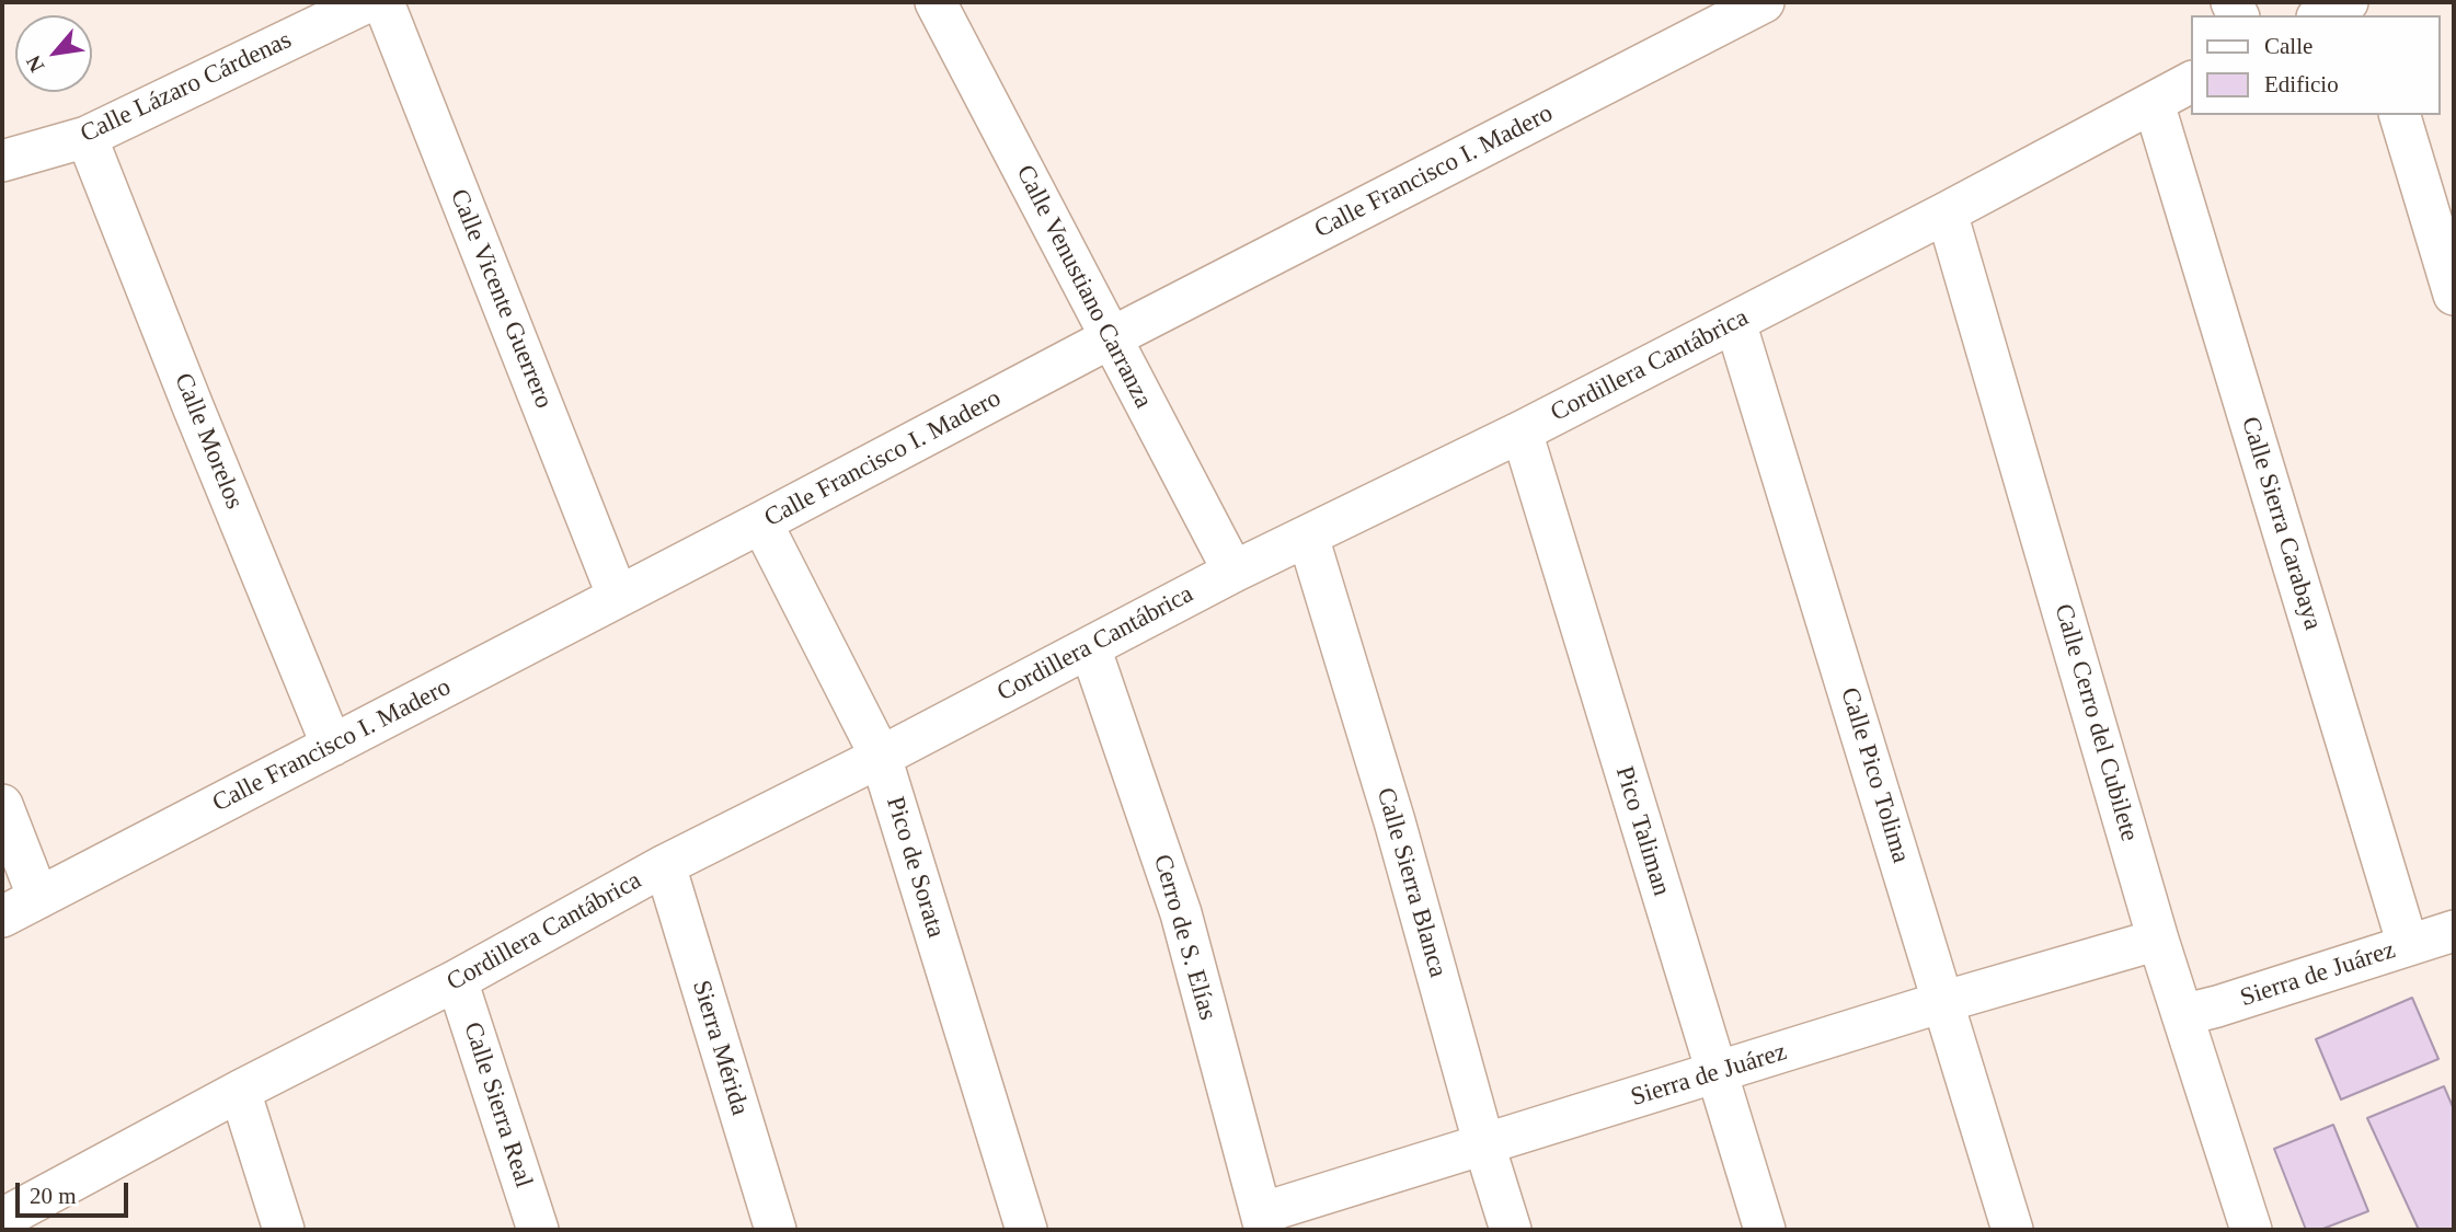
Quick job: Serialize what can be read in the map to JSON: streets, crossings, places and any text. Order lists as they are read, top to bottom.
{
  "streets": {
    "street": [
      "Calle Lázaro Cárdenas",
      "Calle Francisco I. Madero",
      "Calle Venustiano Carranza",
      "Calle Vicente Guerrero",
      "Cordillera Cantábrica",
      "Calle Morelos",
      "Calle Sierra Carabaya",
      "Calle Cerro del Cubilete",
      "Calle Pico Tolima",
      "Pico Taliman",
      "Pico de Sorata",
      "Calle Sierra Blanca",
      "Cerro de S. Elías",
      "Sierra de Juárez",
      "Sierra Mérida",
      "Calle Sierra Real"
    ]
  },
  "crossings": [
    ["Calle Lázaro Cárdenas", "Calle Morelos"],
    ["Calle Francisco I. Madero", "Calle Venustiano Carranza"],
    ["Calle Francisco I. Madero", "Calle Vicente Guerrero"],
    ["Calle Francisco I. Madero", "Calle Morelos"],
    ["Calle Francisco I. Madero", "Pico de Sorata"],
    ["Calle Venustiano Carranza", "Cordillera Cantábrica"],
    ["Cordillera Cantábrica", "Calle Sierra Carabaya"],
    ["Cordillera Cantábrica", "Calle Cerro del Cubilete"],
    ["Cordillera Cantábrica", "Calle Pico Tolima"],
    ["Cordillera Cantábrica", "Pico Taliman"],
    ["Cordillera Cantábrica", "Pico de Sorata"],
    ["Cordillera Cantábrica", "Calle Sierra Blanca"],
    ["Cordillera Cantábrica", "Cerro de S. Elías"],
    ["Cordillera Cantábrica", "Sierra Mérida"],
    ["Cordillera Cantábrica", "Calle Sierra Real"],
    ["Calle Sierra Carabaya", "Sierra de Juárez"],
    ["Calle Cerro del Cubilete", "Sierra de Juárez"],
    ["Calle Pico Tolima", "Sierra de Juárez"],
    ["Pico Taliman", "Sierra de Juárez"],
    ["Calle Sierra Blanca", "Sierra de Juárez"],
    ["Cerro de S. Elías", "Sierra de Juárez"]
  ],
  "legend": ["Calle", "Edificio"],
  "scale_bar": "20 m",
  "north": "bottom left"
}
